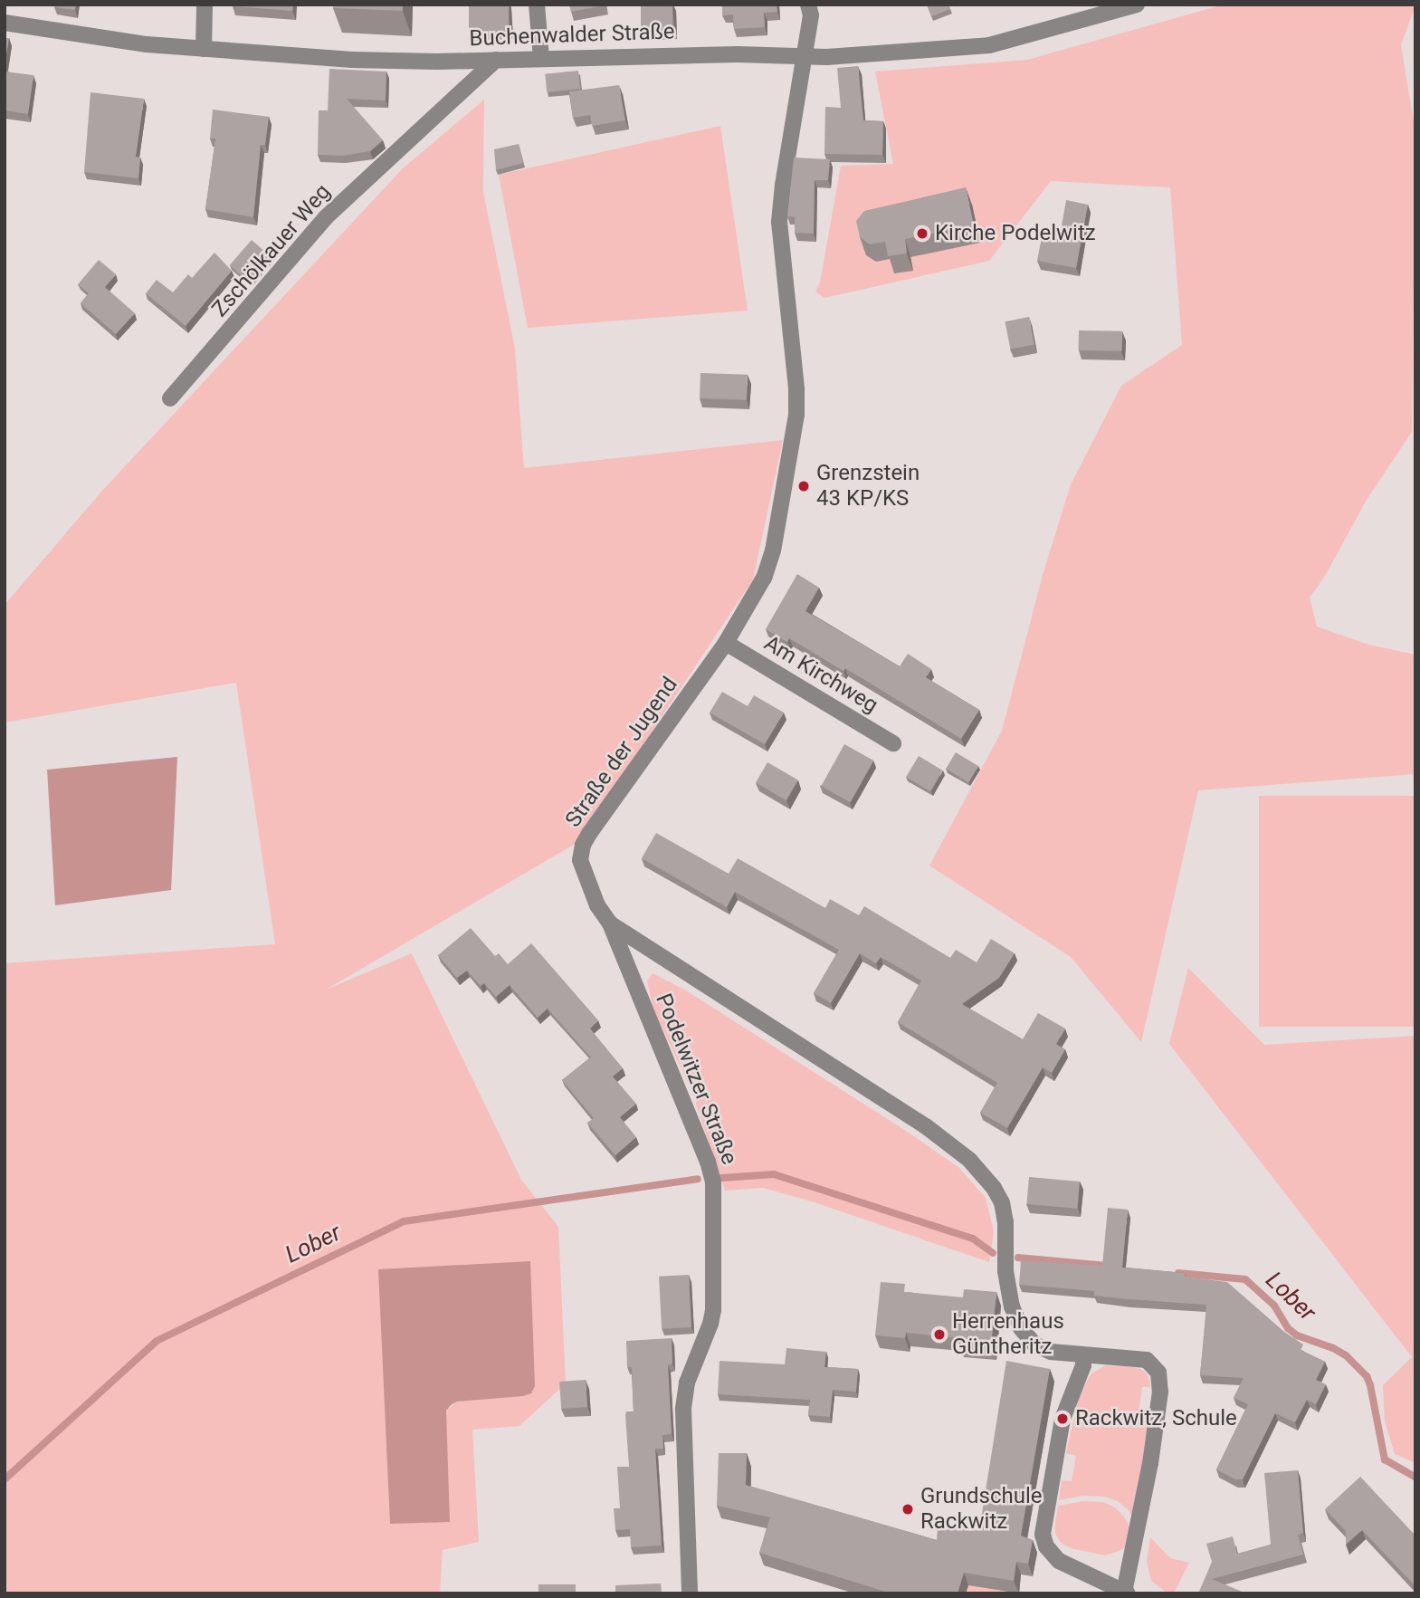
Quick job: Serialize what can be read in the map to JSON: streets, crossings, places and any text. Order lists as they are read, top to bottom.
{
  "streets": {
    "street": [
      "Buchenwalder Straße",
      "Zschölkauer Weg",
      "Am Kirchweg",
      "Straße der Jugend",
      "Podelwitzer Straße"
    ]
  },
  "crossings": [
    ["Buchenwalder Straße", "Zschölkauer Weg"],
    ["Buchenwalder Straße", "Straße der Jugend"],
    ["Am Kirchweg", "Straße der Jugend"],
    ["Straße der Jugend", "Podelwitzer Straße"]
  ],
  "water": ["Lober"],
  "places": [
    "Kirche Podelwitz",
    "Grenzstein 43 KP/KS",
    "Herrenhaus Güntheritz",
    "Rackwitz, Schule",
    "Grundschule Rackwitz"
  ]
}
